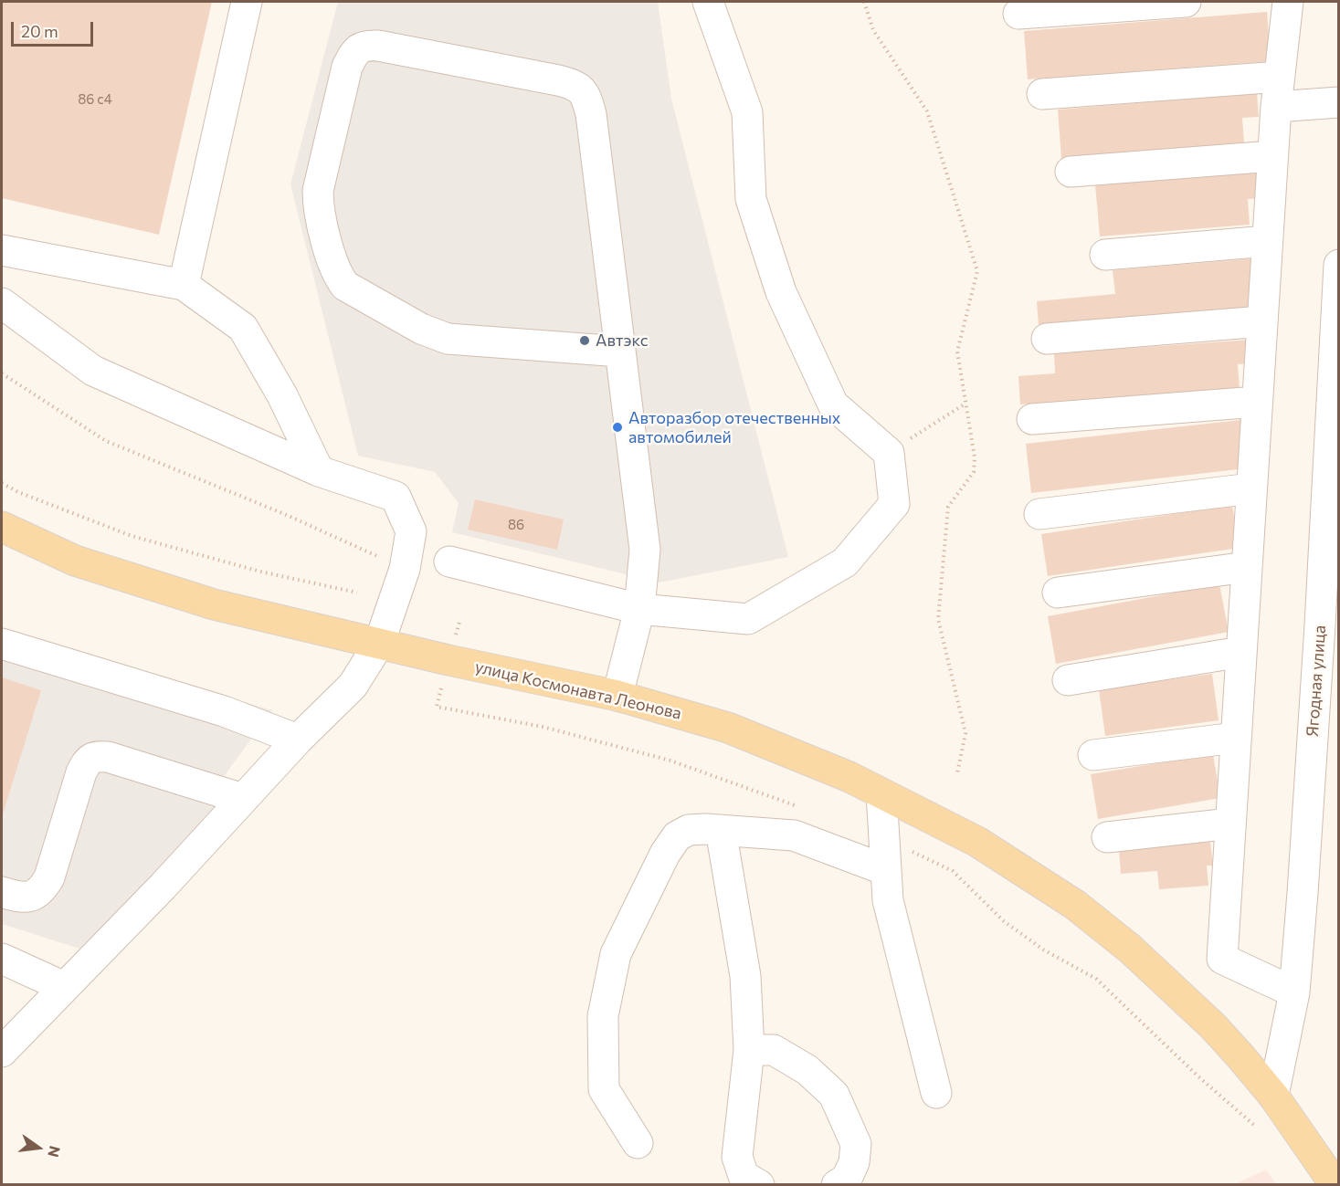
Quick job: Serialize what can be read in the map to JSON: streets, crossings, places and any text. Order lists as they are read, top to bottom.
{
  "streets": {
    "main road": ["улица Космонавта Леонова"],
    "street": ["Ягодная улица"]
  },
  "crossings": [
    ["Ягодная улица", "улица Космонавта Леонова"]
  ],
  "places": ["Автэкс", "Авторазбор отечественных автомобилей"],
  "house_numbers": ["86 с4", "86"],
  "scale_bar": "20 m",
  "north": "right"
}
